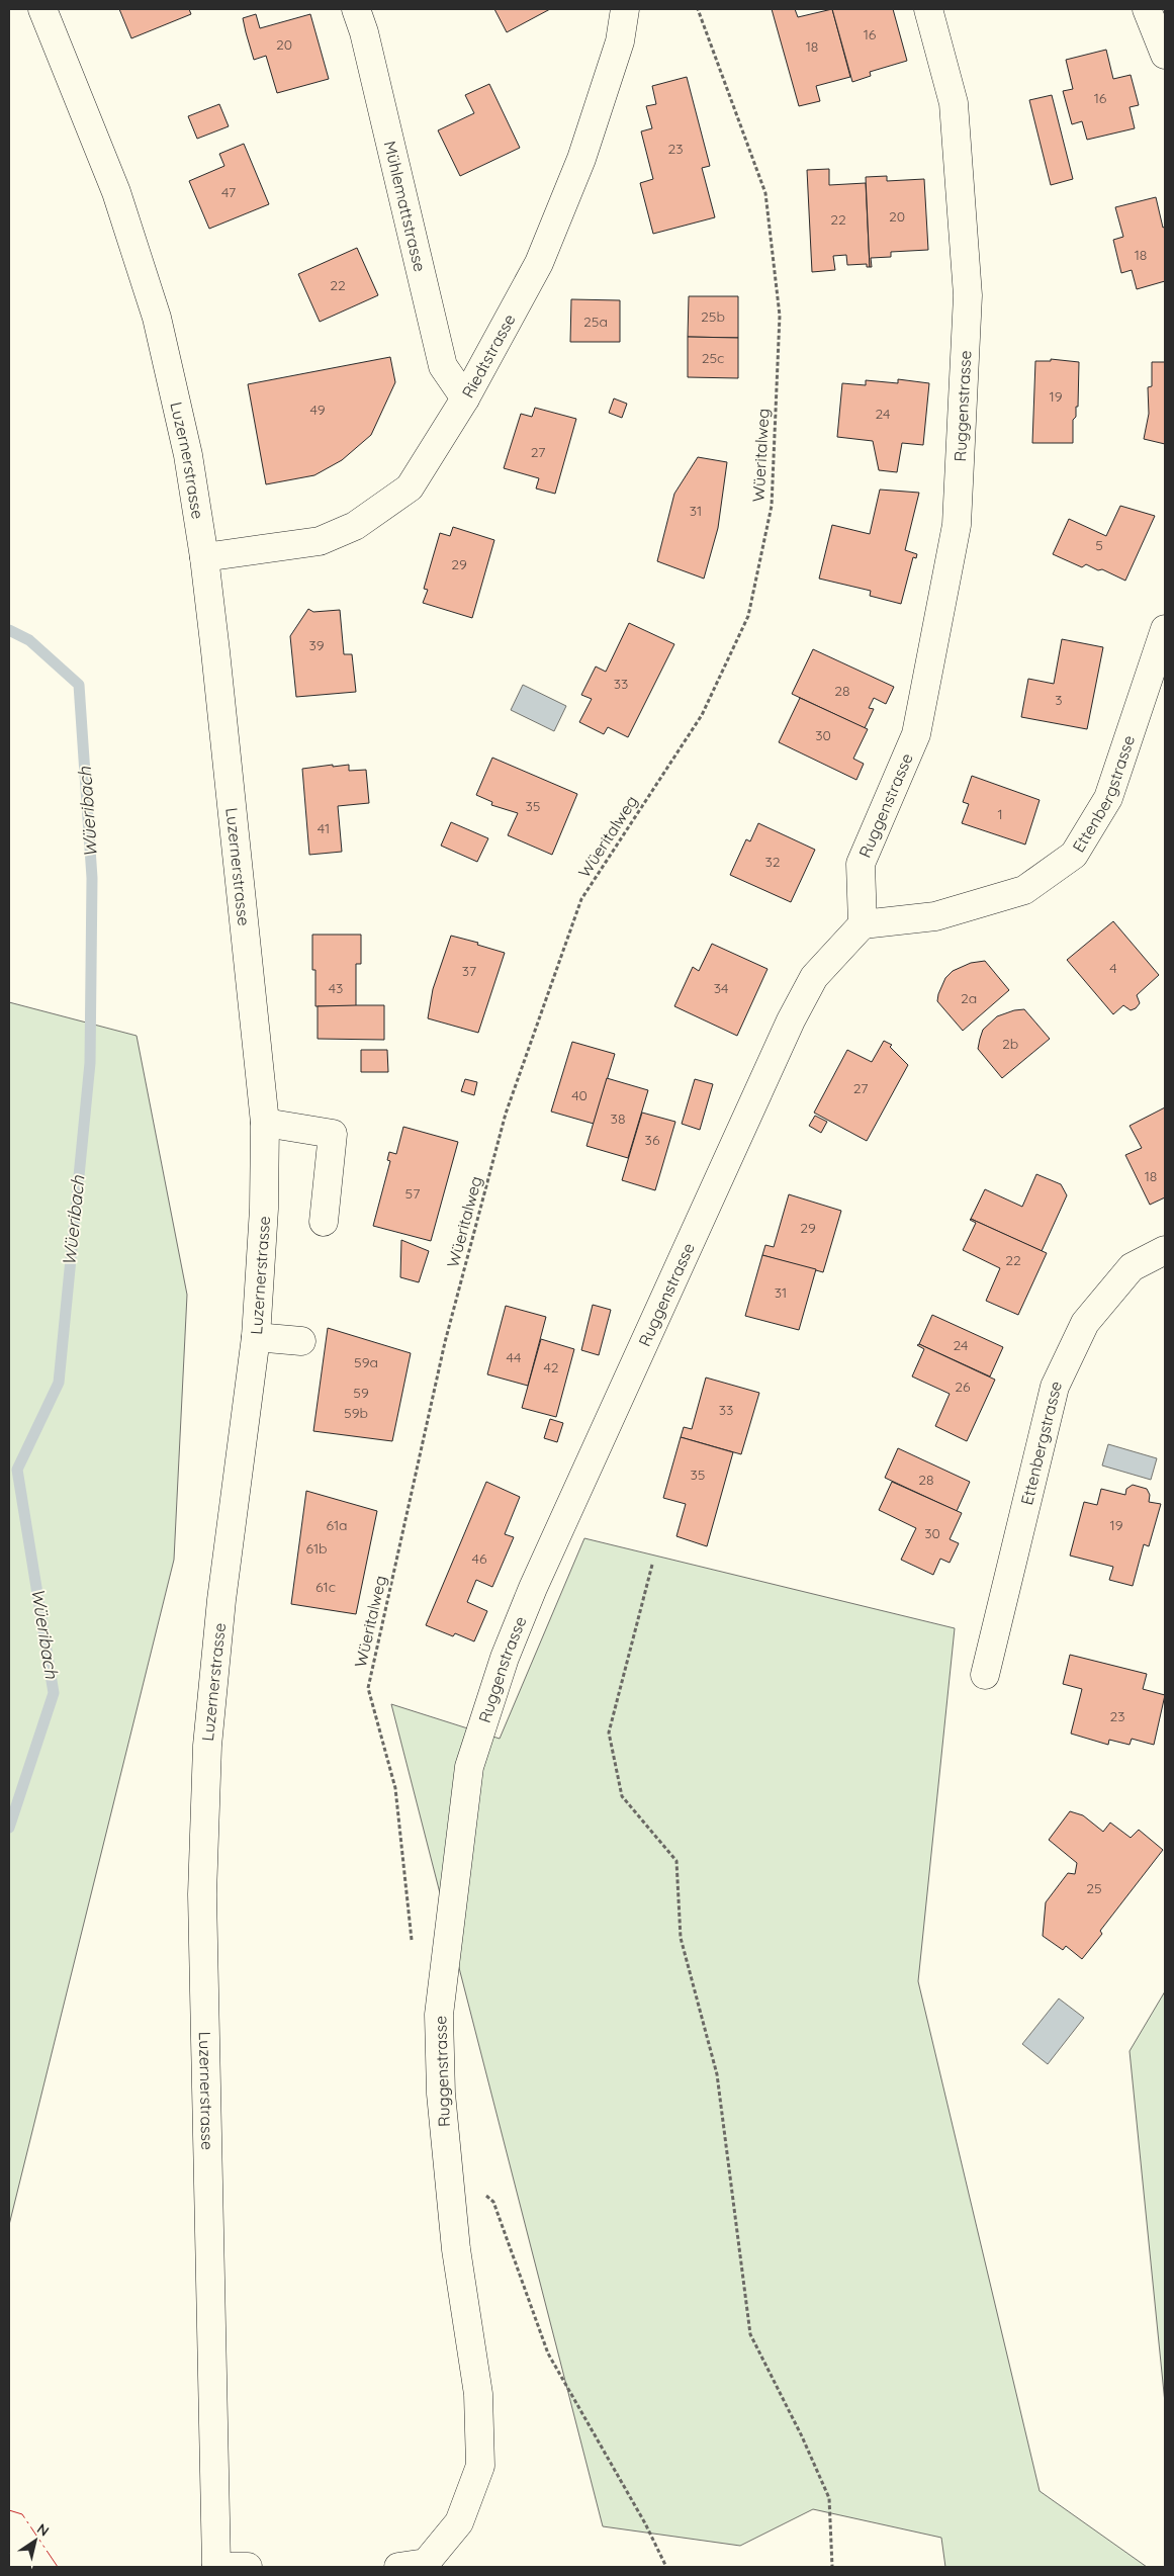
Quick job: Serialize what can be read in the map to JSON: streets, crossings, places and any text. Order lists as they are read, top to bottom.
{
  "streets": {
    "street": [
      "Mühlemattstrasse",
      "Riedtstrasse",
      "Ruggenstrasse",
      "Luzernerstrasse",
      "Ettenbergstrasse"
    ],
    "path": ["Wüeritalweg"]
  },
  "crossings": [
    ["Mühlemattstrasse", "Riedtstrasse"],
    ["Riedtstrasse", "Luzernerstrasse"],
    ["Ruggenstrasse", "Ettenbergstrasse"]
  ],
  "water": ["Wüeribach"],
  "house_numbers": [
    "16",
    "20",
    "18",
    "16",
    "23",
    "47",
    "20",
    "22",
    "18",
    "22",
    "25b",
    "25a",
    "25c",
    "19",
    "49",
    "24",
    "27",
    "31",
    "5",
    "29",
    "39",
    "33",
    "28",
    "3",
    "30",
    "35",
    "1",
    "41",
    "32",
    "4",
    "37",
    "43",
    "34",
    "2a",
    "2b",
    "27",
    "40",
    "38",
    "36",
    "18",
    "57",
    "29",
    "22",
    "31",
    "24",
    "44",
    "59a",
    "42",
    "26",
    "59",
    "33",
    "59b",
    "35",
    "28",
    "61a",
    "19",
    "30",
    "61b",
    "46",
    "61c",
    "23",
    "25"
  ],
  "north": "top right"
}
